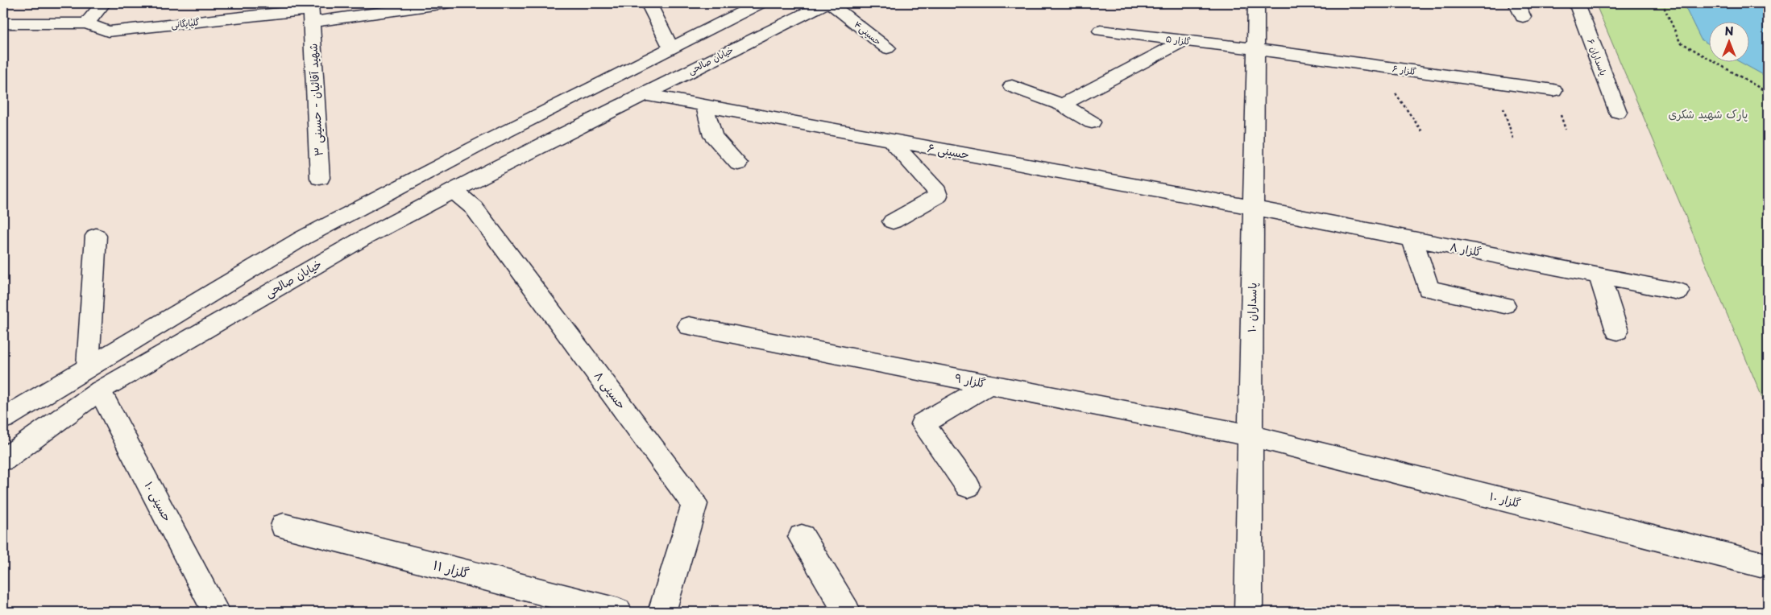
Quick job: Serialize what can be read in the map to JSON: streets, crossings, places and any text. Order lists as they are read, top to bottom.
{
  "streets": {
    "street": [
      "گلپایگانی",
      "حسینی۴",
      "گلزار ۵",
      "پاسداران ۶",
      "خیابان صالحی",
      "گلزار ۶",
      "شهید آقائیان - حسینی ۳",
      "حسینی ۶",
      "گلزار ۸",
      "خيابان صالحی",
      "پاسداران ١٠",
      "گلزار ٩",
      "حسینی ۸",
      "گلزار ۱۰",
      "حسینی ۱۰",
      "گلزار ١١"
    ]
  },
  "crossings": [
    ["گلپایگانی", "شهید آقائیان - حسینی ۳"],
    ["گلزار ۵", "گلزار ۶"],
    ["گلزار ۵", "پاسداران ١٠"],
    ["خیابان صالحی", "حسینی ۶"],
    ["خیابان صالحی", "خيابان صالحی"],
    ["گلزار ۶", "پاسداران ١٠"],
    ["حسینی ۶", "گلزار ۸"],
    ["حسینی ۶", "پاسداران ١٠"],
    ["گلزار ۸", "پاسداران ١٠"],
    ["خيابان صالحی", "حسینی ۸"],
    ["خيابان صالحی", "حسینی ۱۰"],
    ["پاسداران ١٠", "گلزار ٩"],
    ["پاسداران ١٠", "گلزار ۱۰"],
    ["گلزار ٩", "گلزار ۱۰"]
  ],
  "parks": ["پارک شهید شکری"],
  "north": "top"
}
